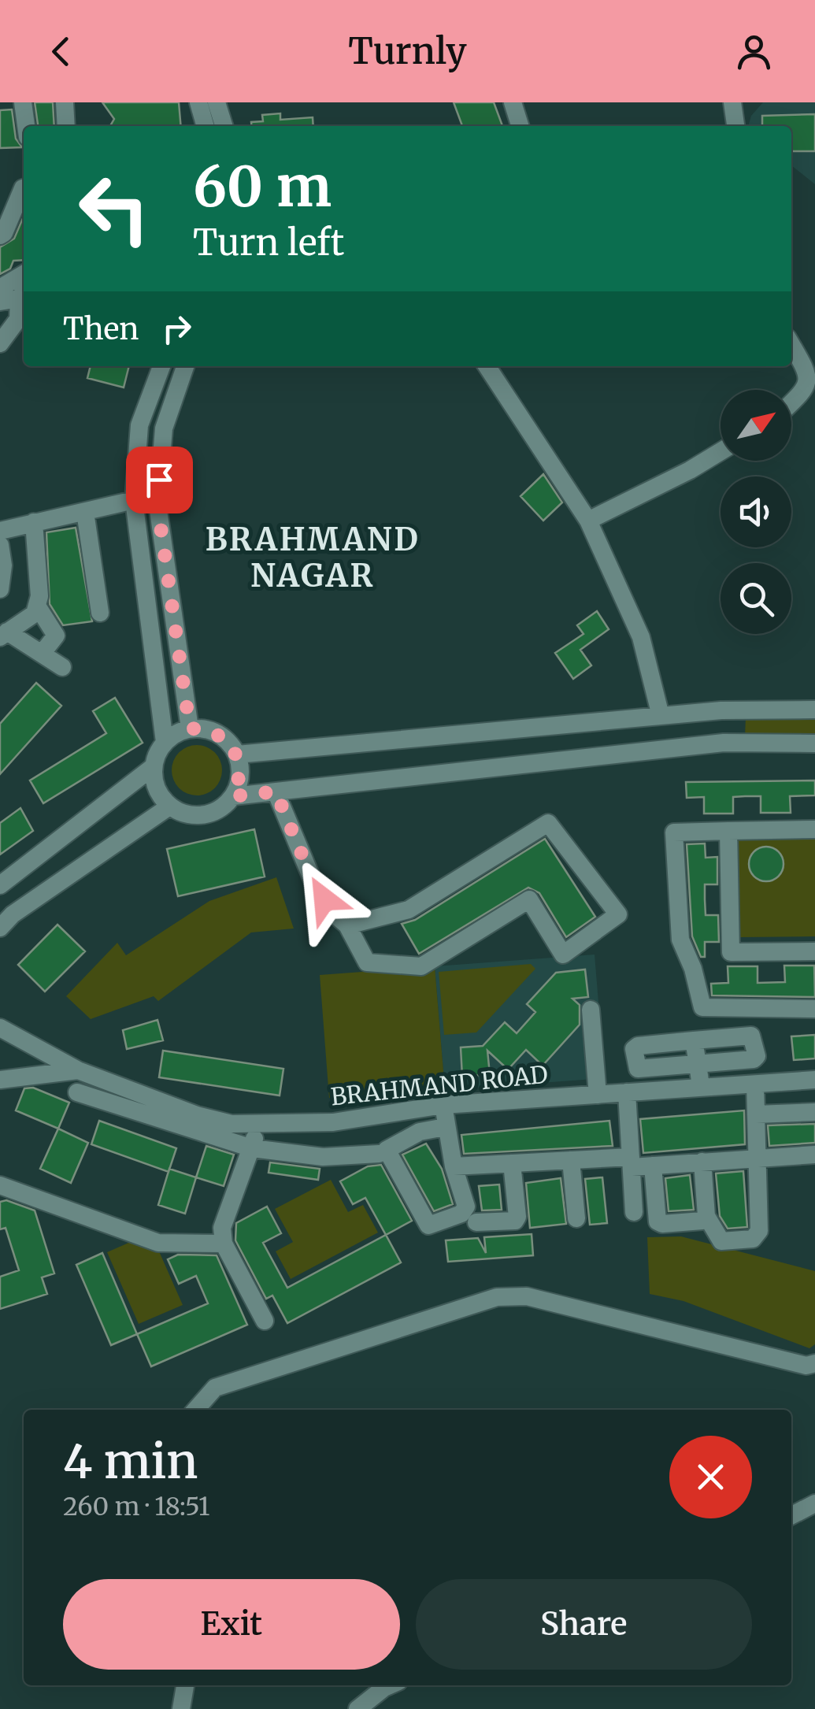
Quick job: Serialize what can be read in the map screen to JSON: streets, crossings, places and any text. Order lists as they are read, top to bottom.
{
  "streets": {
    "street": ["BRAHMAND ROAD"]
  },
  "districts": ["BRAHMAND NAGAR"],
  "north": "top right",
  "page": {
    "header": "Turnly",
    "turn": ["60 m", "Turn left"],
    "then": "Then",
    "heading": ["4 min", "260 m · 18:51"],
    "buttons": ["Exit", "Share"]
  }
}
